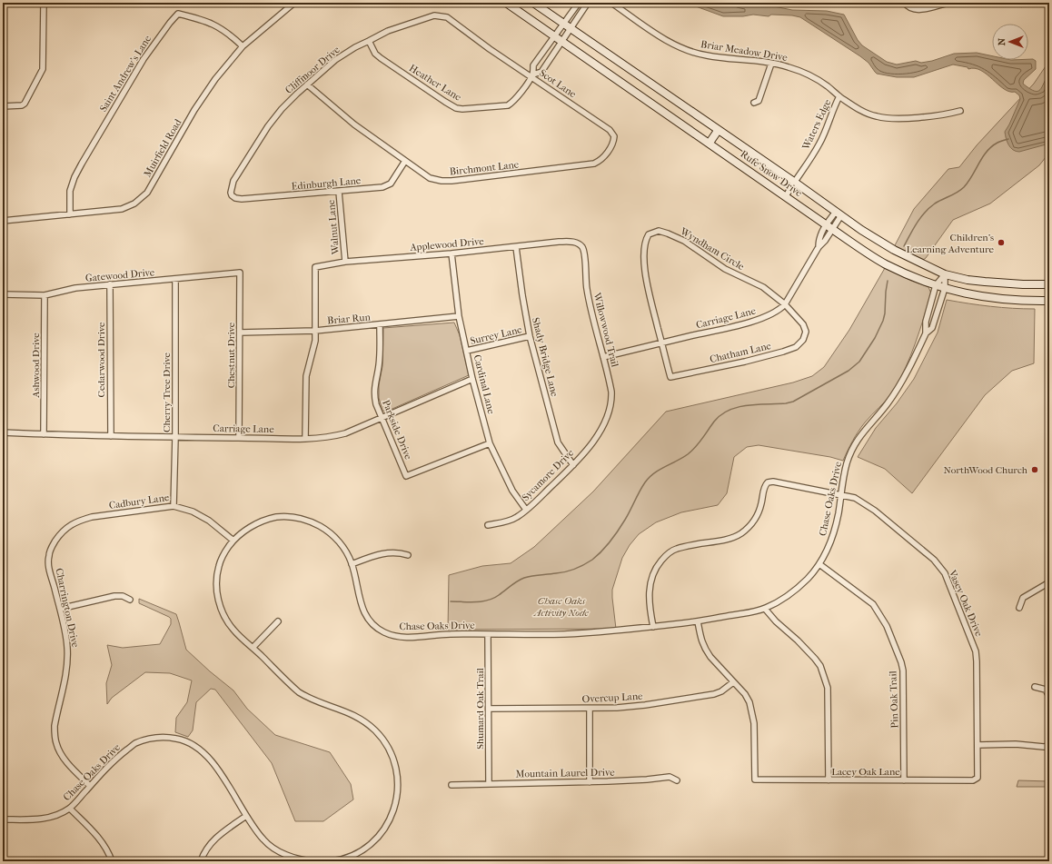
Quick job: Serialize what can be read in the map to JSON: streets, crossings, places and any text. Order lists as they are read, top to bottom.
{
  "streets": {
    "main road": ["Rufe Snow Drive"],
    "street": [
      "Briar Meadow Drive",
      "Cliffmoor Drive",
      "Saint Andrew's Lane",
      "Heather Lane",
      "Scot Lane",
      "Waters Edge",
      "Muirfield Road",
      "Birchmont Lane",
      "Edinburgh Lane",
      "Walnut Lane",
      "Applewood Drive",
      "Wyndham Circle",
      "Gatewood Drive",
      "Carriage Lane",
      "Briar Run",
      "Willowwood Trail",
      "Surrey Lane",
      "Chatham Lane",
      "Chestnut Drive",
      "Shady Bridge Lane",
      "Cedarwood Drive",
      "Ashwood Drive",
      "Cardinal Lane",
      "Cherry Tree Drive",
      "Parkside Drive",
      "Sycamore Drive",
      "Chase Oaks Drive",
      "Cadbury Lane",
      "Vasey Oak Drive",
      "Charrington Drive",
      "Overcup Lane",
      "Pin Oak Trail",
      "Shumard Oak Trail",
      "Lacey Oak Lane",
      "Mountain Laurel Drive"
    ]
  },
  "crossings": [
    ["Briar Meadow Drive", "Waters Edge"],
    ["Cliffmoor Drive", "Heather Lane"],
    ["Cliffmoor Drive", "Scot Lane"],
    ["Cliffmoor Drive", "Birchmont Lane"],
    ["Cliffmoor Drive", "Edinburgh Lane"],
    ["Saint Andrew's Lane", "Muirfield Road"],
    ["Heather Lane", "Scot Lane"],
    ["Heather Lane", "Rufe Snow Drive"],
    ["Scot Lane", "Birchmont Lane"],
    ["Waters Edge", "Rufe Snow Drive"],
    ["Birchmont Lane", "Edinburgh Lane"],
    ["Rufe Snow Drive", "Carriage Lane"],
    ["Rufe Snow Drive", "Chase Oaks Drive"],
    ["Edinburgh Lane", "Walnut Lane"],
    ["Walnut Lane", "Applewood Drive"],
    ["Applewood Drive", "Briar Run"],
    ["Applewood Drive", "Willowwood Trail"],
    ["Applewood Drive", "Shady Bridge Lane"],
    ["Applewood Drive", "Cardinal Lane"],
    ["Wyndham Circle", "Carriage Lane"],
    ["Wyndham Circle", "Chatham Lane"],
    ["Gatewood Drive", "Chestnut Drive"],
    ["Gatewood Drive", "Cedarwood Drive"],
    ["Gatewood Drive", "Ashwood Drive"],
    ["Gatewood Drive", "Cherry Tree Drive"],
    ["Carriage Lane", "Willowwood Trail"],
    ["Carriage Lane", "Chatham Lane"],
    ["Carriage Lane", "Chestnut Drive"],
    ["Carriage Lane", "Cedarwood Drive"],
    ["Carriage Lane", "Ashwood Drive"],
    ["Carriage Lane", "Cardinal Lane"],
    ["Carriage Lane", "Cherry Tree Drive"],
    ["Carriage Lane", "Parkside Drive"],
    ["Briar Run", "Chestnut Drive"],
    ["Briar Run", "Cardinal Lane"],
    ["Briar Run", "Parkside Drive"],
    ["Willowwood Trail", "Sycamore Drive"],
    ["Surrey Lane", "Shady Bridge Lane"],
    ["Surrey Lane", "Cardinal Lane"],
    ["Shady Bridge Lane", "Sycamore Drive"],
    ["Cardinal Lane", "Parkside Drive"],
    ["Cardinal Lane", "Sycamore Drive"],
    ["Cherry Tree Drive", "Cadbury Lane"],
    ["Chase Oaks Drive", "Cadbury Lane"],
    ["Chase Oaks Drive", "Vasey Oak Drive"],
    ["Chase Oaks Drive", "Charrington Drive"],
    ["Chase Oaks Drive", "Pin Oak Trail"],
    ["Chase Oaks Drive", "Shumard Oak Trail"],
    ["Cadbury Lane", "Charrington Drive"],
    ["Vasey Oak Drive", "Lacey Oak Lane"],
    ["Overcup Lane", "Shumard Oak Trail"],
    ["Overcup Lane", "Lacey Oak Lane"],
    ["Pin Oak Trail", "Lacey Oak Lane"],
    ["Shumard Oak Trail", "Mountain Laurel Drive"]
  ],
  "parks": ["Chase Oaks Activity Node"],
  "places": ["Children's Learning Adventure", "NorthWood Church"],
  "north": "left"
}
